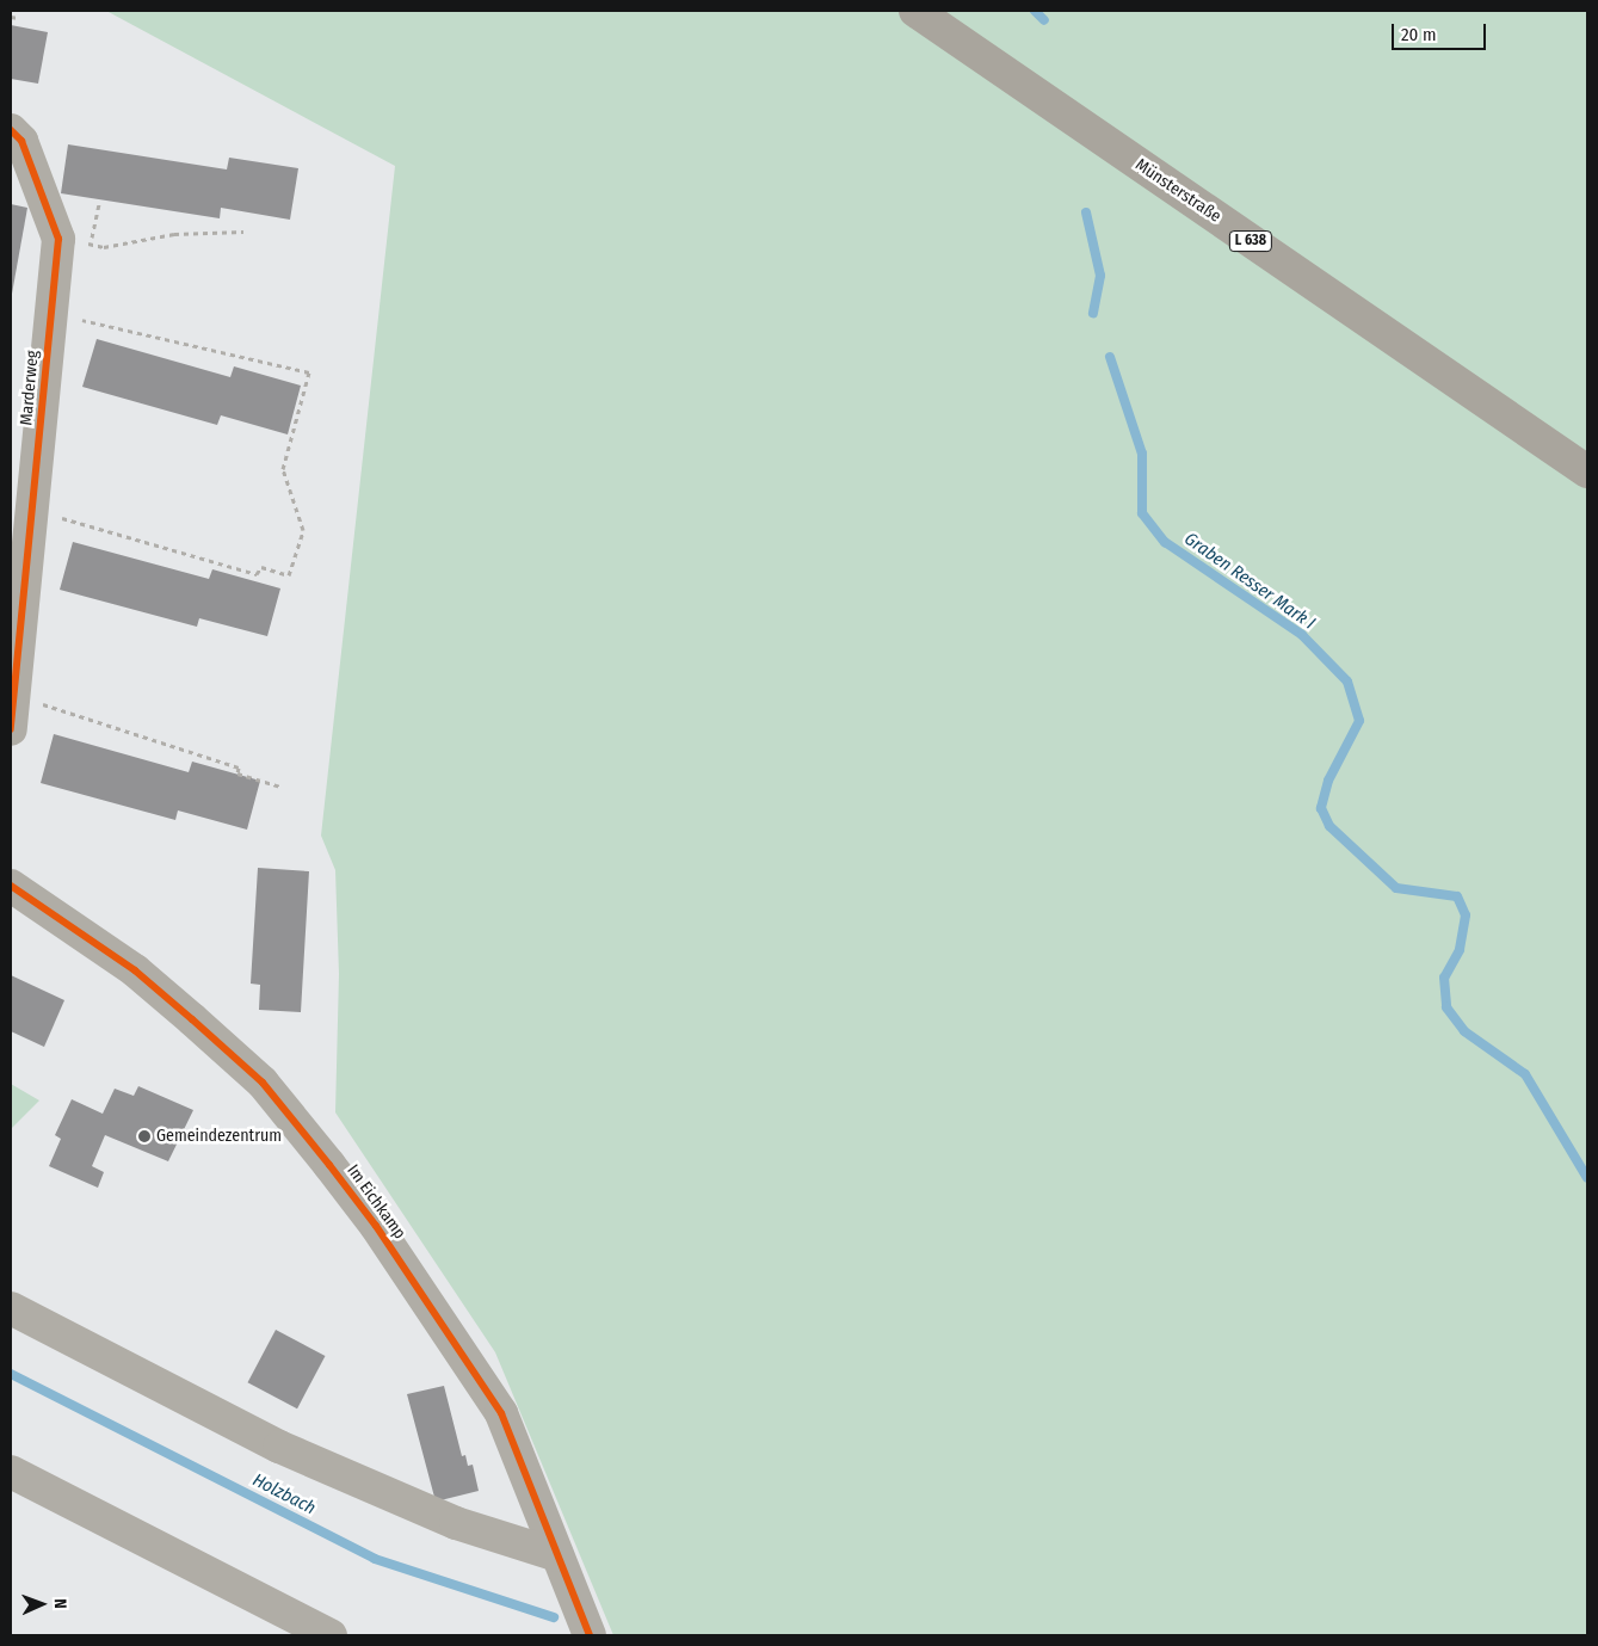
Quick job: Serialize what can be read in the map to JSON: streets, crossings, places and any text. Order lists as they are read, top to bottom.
{
  "streets": {
    "main road": ["Münsterstraße", "L 638"],
    "street": ["Marderweg", "Im Eichkamp"]
  },
  "water": ["Graben Resser Mark I", "Holzbach"],
  "places": ["Gemeindezentrum"],
  "scale_bar": "20 m",
  "north": "right"
}
